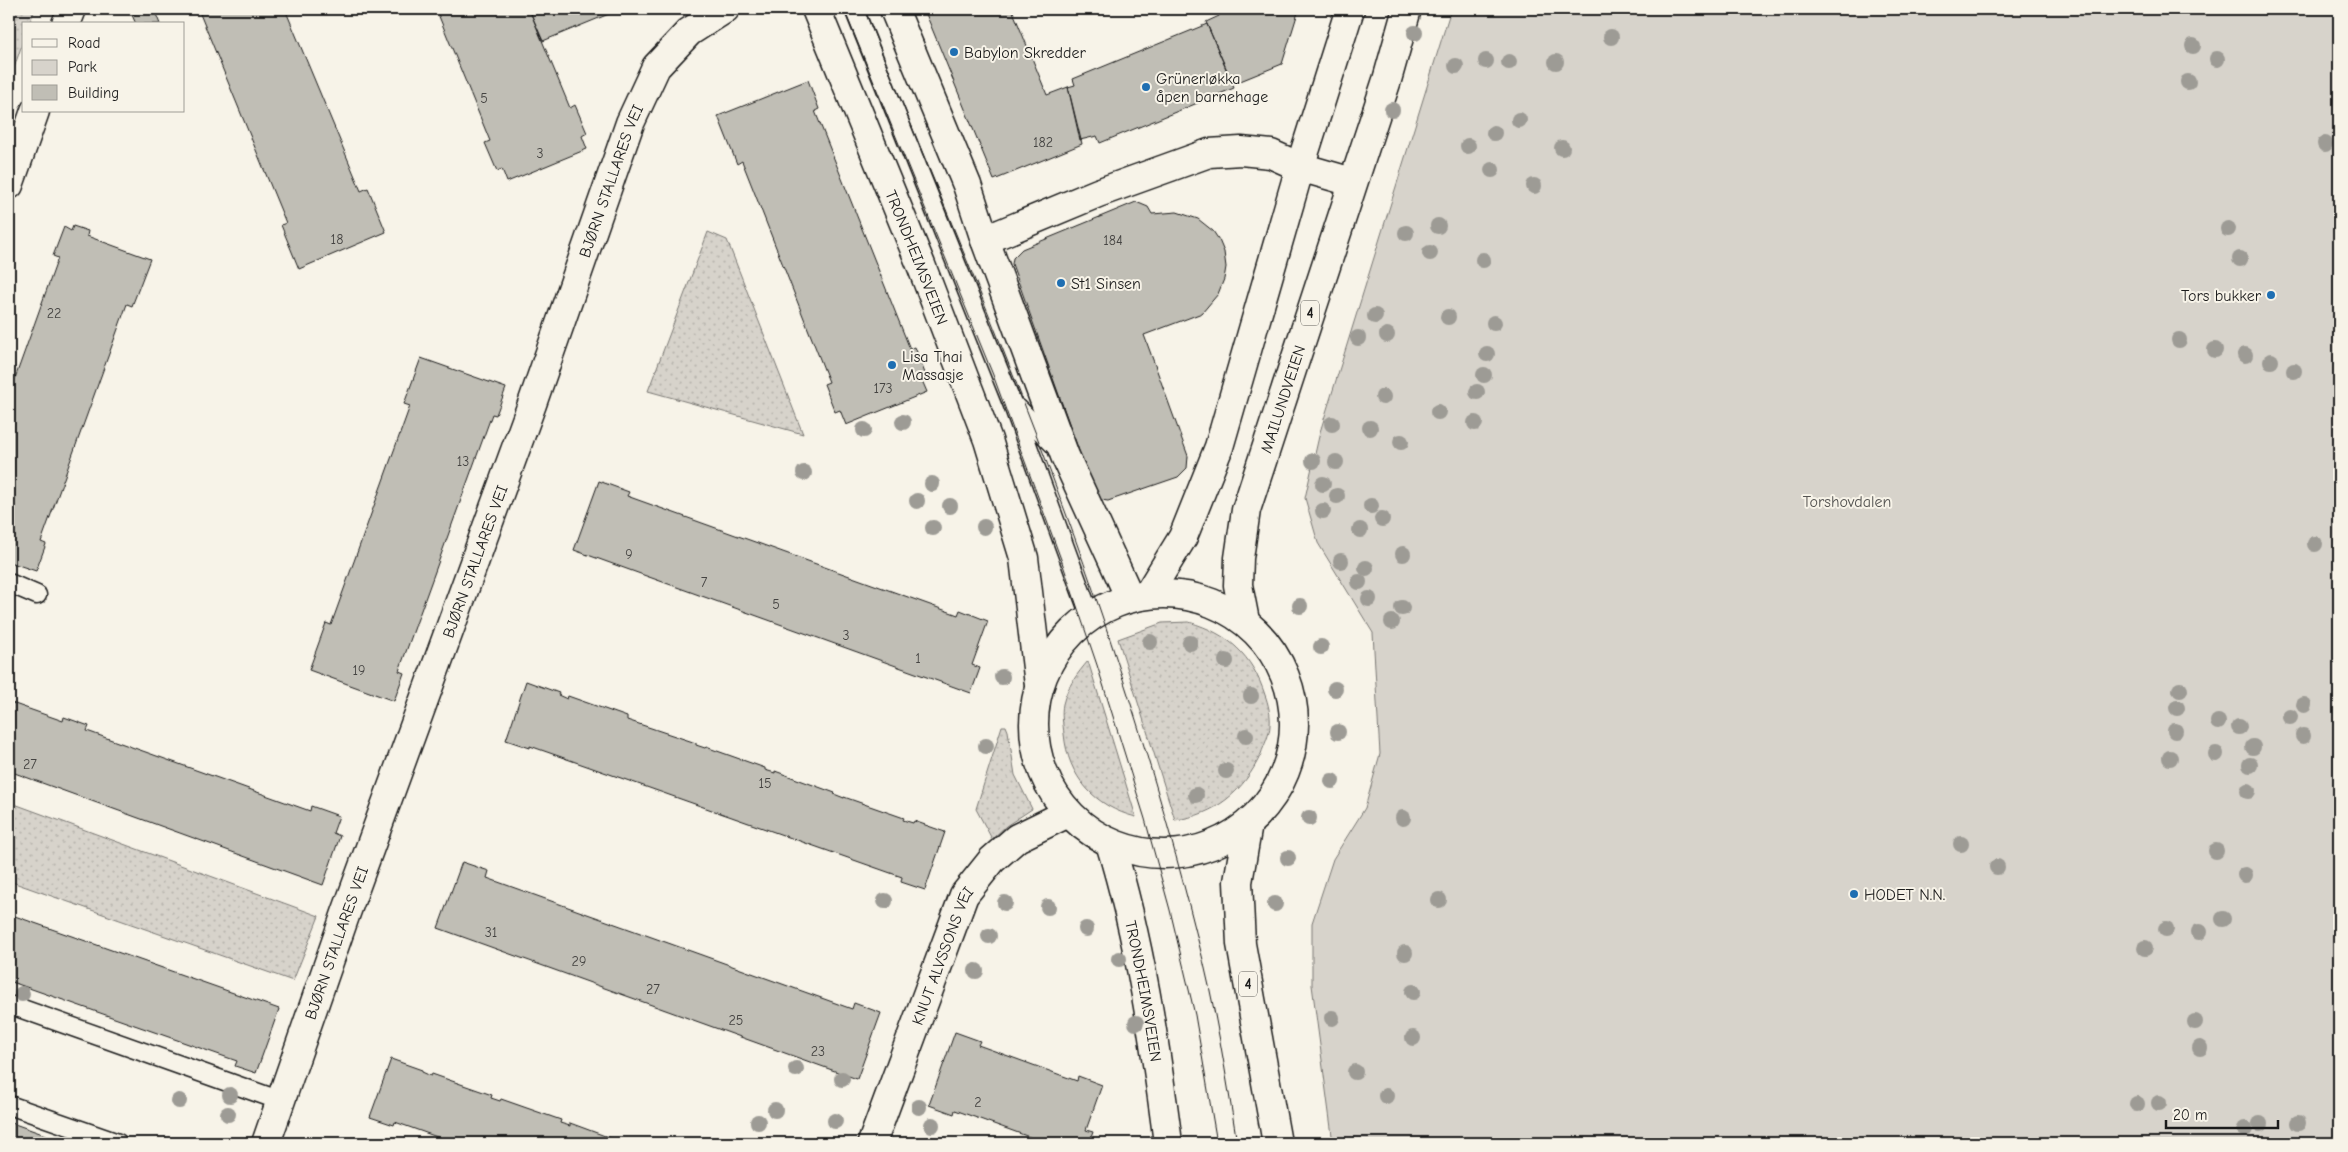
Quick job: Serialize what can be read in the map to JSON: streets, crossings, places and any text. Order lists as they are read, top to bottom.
{
  "streets": {
    "main road": [
      "BJØRN STALLARES VEI",
      "TRONDHEIMSVEIEN",
      "4",
      "MAILUNDVEIEN",
      "KNUT ALVSSONS VEI"
    ]
  },
  "parks": ["Torshovdalen"],
  "places": [
    "Babylon Skredder",
    "Grünerløkka åpen barnehage",
    "St1 Sinsen",
    "Tors bukker",
    "Lisa Thai Massasje",
    "HODET N.N."
  ],
  "house_numbers": [
    "5",
    "182",
    "3",
    "18",
    "184",
    "22",
    "173",
    "13",
    "9",
    "7",
    "5",
    "3",
    "1",
    "19",
    "27",
    "15",
    "31",
    "29",
    "27",
    "25",
    "23",
    "2"
  ],
  "legend": ["Road", "Park", "Building"],
  "scale_bar": "20 m"
}
